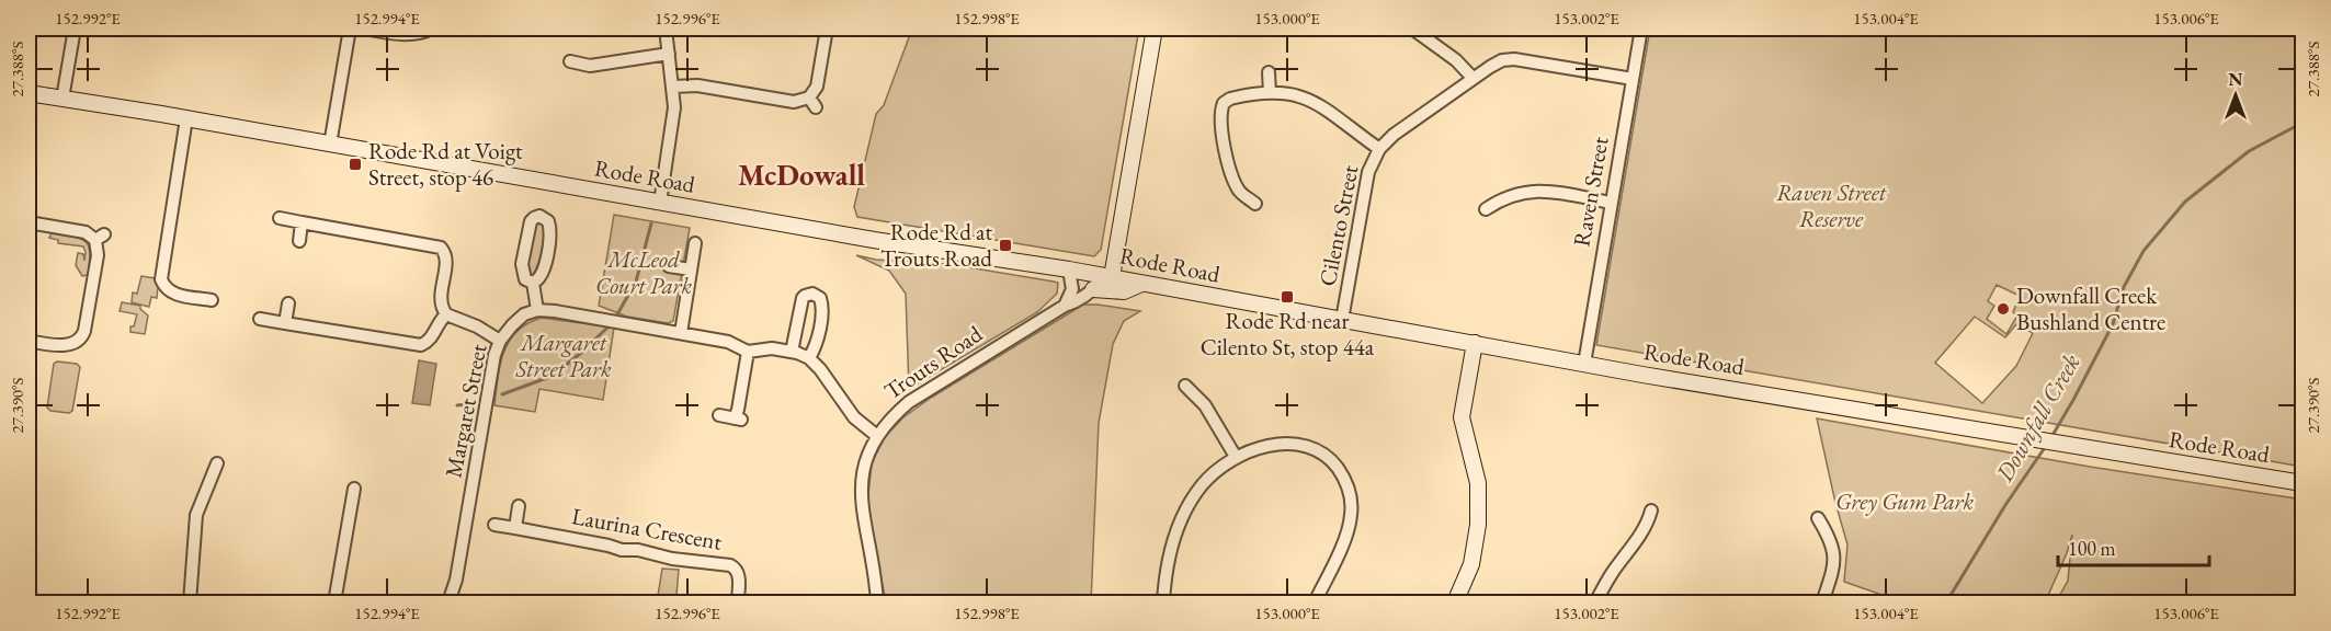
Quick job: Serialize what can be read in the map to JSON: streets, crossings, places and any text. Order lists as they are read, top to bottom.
{
  "streets": {
    "main road": ["Rode Road"],
    "street": [
      "Raven Street",
      "Cilento Street",
      "Trouts Road",
      "Margaret Street",
      "Laurina Crescent"
    ]
  },
  "crossings": [
    ["Rode Road", "Raven Street"],
    ["Rode Road", "Cilento Street"],
    ["Rode Road", "Trouts Road"],
    ["Raven Street", "Cilento Street"]
  ],
  "districts": ["McDowall"],
  "water": ["Downfall Creek"],
  "parks": [
    "Raven Street Reserve",
    "McLeod Court Park",
    "Margaret Street Park",
    "Grey Gum Park"
  ],
  "places": {
    "transit": ["Rode Rd at Voigt Street, stop 46", "Rode Rd at Trouts Road", "Rode Rd near Cilento St, stop 44a"],
    "other": ["Downfall Creek Bushland Centre"]
  },
  "scale_bar": "100 m",
  "north": "top",
  "coordinates": [
    "152.992°E",
    "152.994°E",
    "152.996°E",
    "152.998°E",
    "153.000°E",
    "153.002°E",
    "153.004°E",
    "153.006°E",
    "27.388°S",
    "27.390°S"
  ]
}
